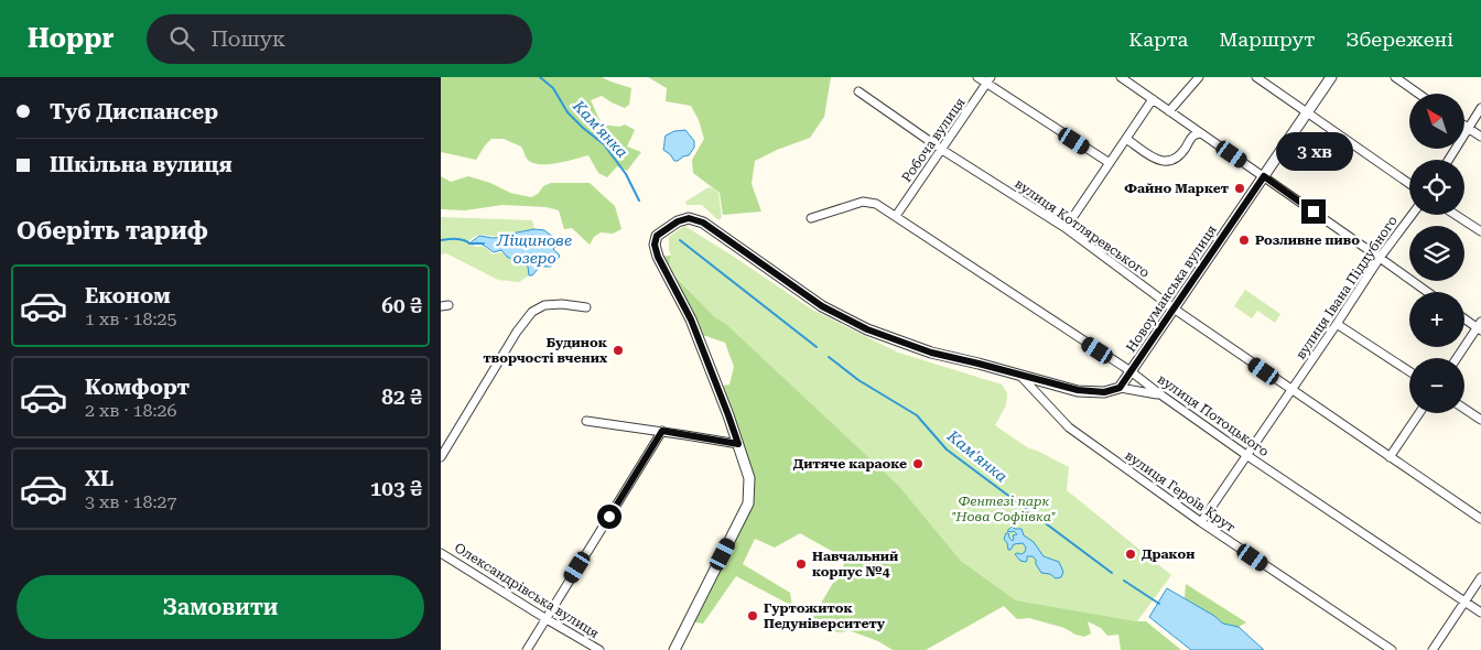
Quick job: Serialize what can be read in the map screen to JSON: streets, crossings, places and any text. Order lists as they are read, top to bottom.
{
  "streets": {
    "street": [
      "Робоча вулиця",
      "вулиця Котляревського",
      "вулиця Івана Піддубного",
      "Новоуманська вулиця",
      "вулиця Потоцького",
      "вулиця Героїв Крут",
      "Олександрівська вулиця"
    ]
  },
  "crossings": [
    ["Робоча вулиця", "вулиця Котляревського"],
    ["Робоча вулиця", "вулиця Потоцького"],
    ["вулиця Котляревського", "вулиця Івана Піддубного"],
    ["вулиця Котляревського", "Новоуманська вулиця"],
    ["вулиця Івана Піддубного", "вулиця Потоцького"],
    ["вулиця Івана Піддубного", "вулиця Героїв Крут"],
    ["Новоуманська вулиця", "вулиця Потоцького"]
  ],
  "water": ["Кам'янка", "Ліщинове озеро"],
  "parks": ["Фентезі парк \"Нова Софіївка\""],
  "places": [
    "Файно Маркет",
    "Розливне пиво",
    "Будинок творчості вчених",
    "Дитяче караоке",
    "Дракон",
    "Навчальний корпус №4",
    "Гуртожиток Педуніверситету"
  ],
  "north": "top left",
  "page": {
    "header": "Hoppr",
    "search": "Пошук",
    "nav": ["Карта", "Маршрут", "Збережені"],
    "banner": ["Туб Диспансер", "Шкільна вулиця"],
    "map_buttons": ["+", "−"],
    "bubble": "3 хв",
    "heading": "Оберіть тариф",
    "list": [
      {
        "name": "Економ",
        "note": "1 хв · 18:25",
        "value": "60 ₴"
      },
      {
        "name": "Комфорт",
        "note": "2 хв · 18:26",
        "value": "82 ₴"
      },
      {
        "name": "XL",
        "note": "3 хв · 18:27",
        "value": "103 ₴"
      }
    ],
    "buttons": "Замовити"
  }
}
